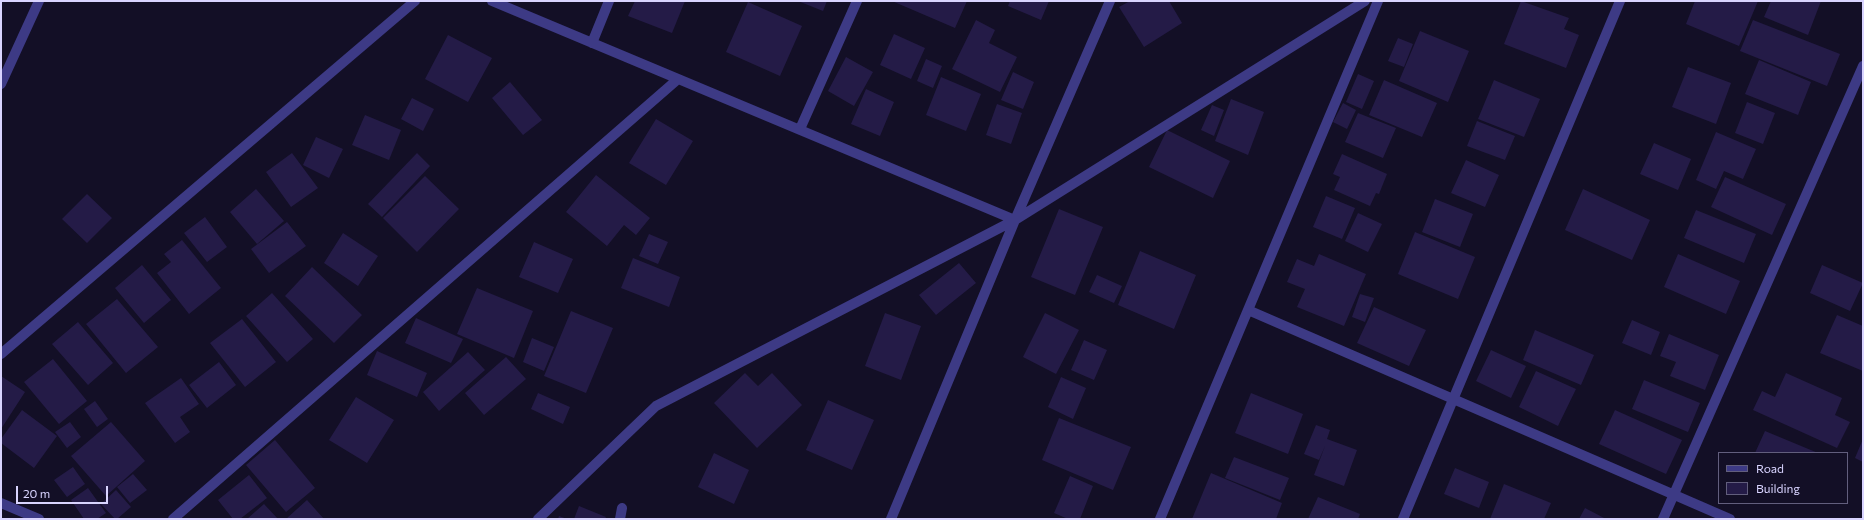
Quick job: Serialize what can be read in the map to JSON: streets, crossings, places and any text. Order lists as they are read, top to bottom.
{
  "legend": ["Road", "Building"],
  "scale_bar": "20 m"
}
